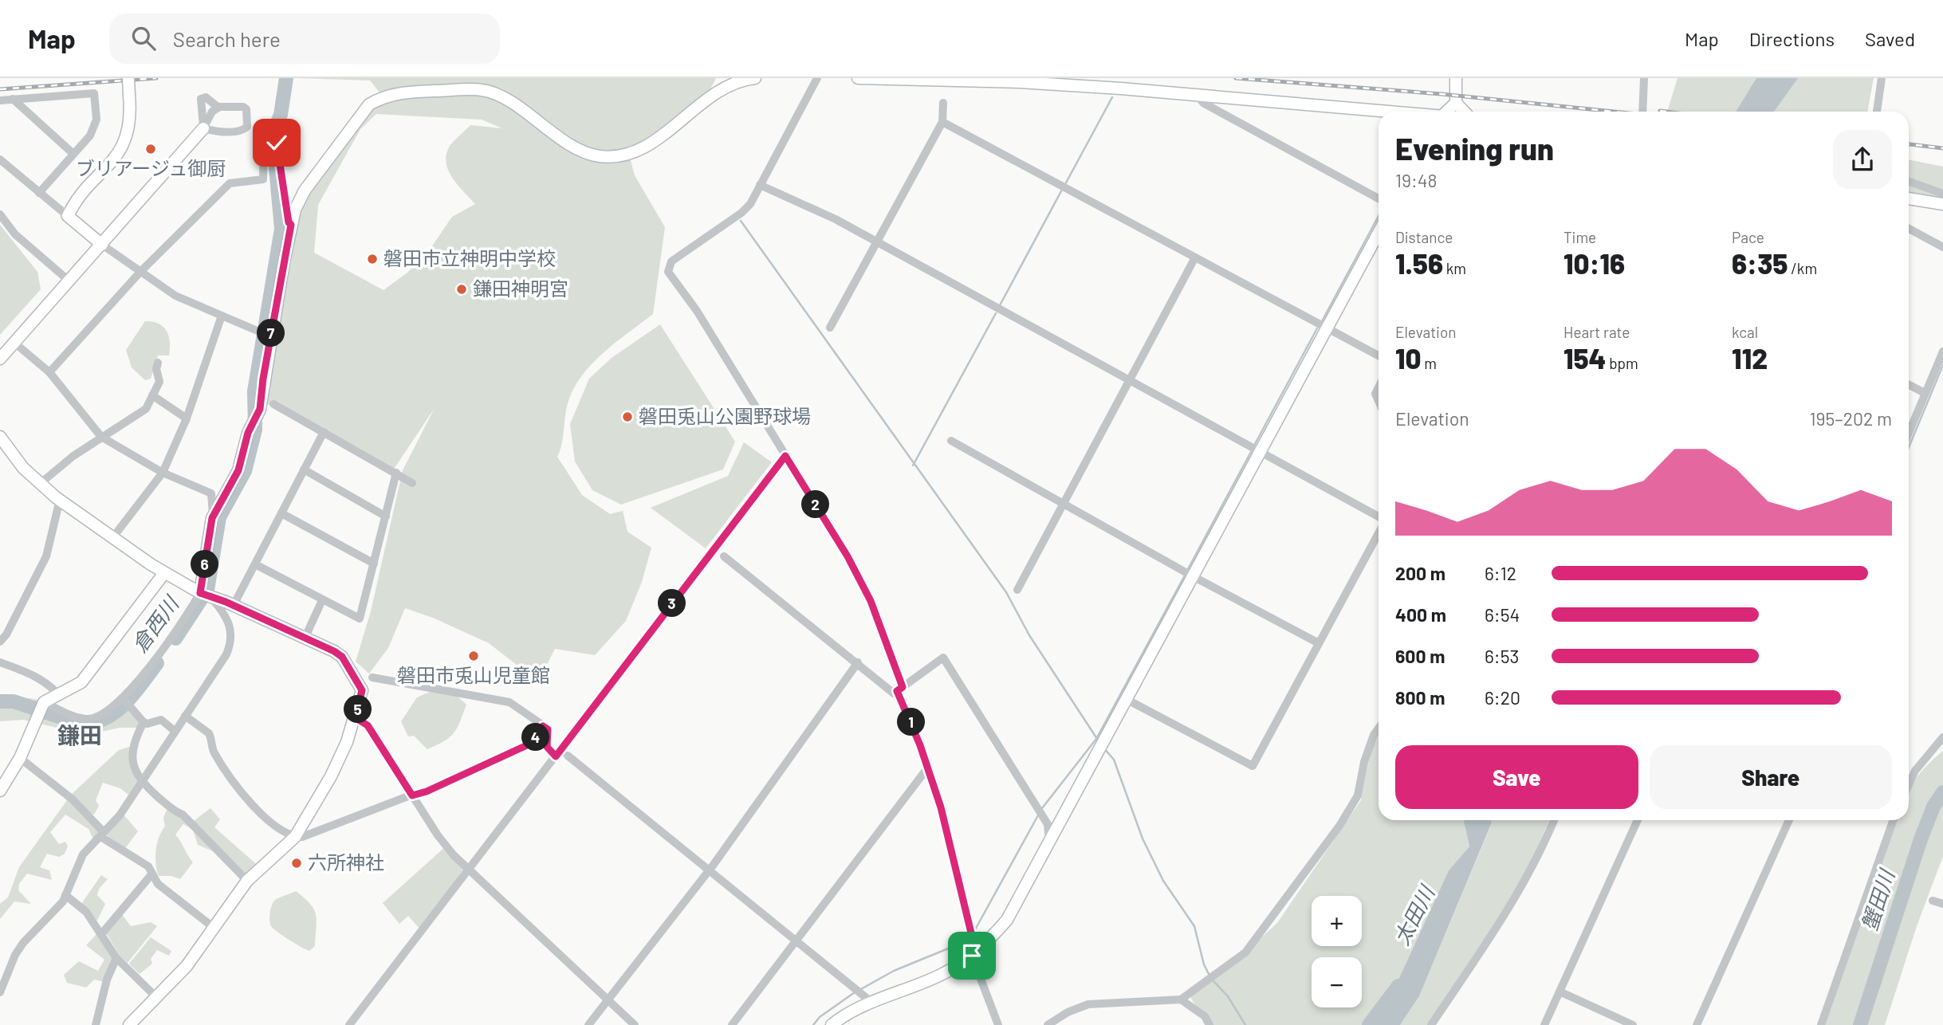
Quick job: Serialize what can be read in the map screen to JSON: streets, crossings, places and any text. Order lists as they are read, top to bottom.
{
  "districts": ["鎌田"],
  "water": ["倉西川", "蟹田川", "太田川"],
  "places": [
    "ブリアージュ御厨",
    "磐田市立神明中学校",
    "鎌田神明宮",
    "磐田兎山公園野球場",
    "磐田市兎山児童館",
    "六所神社"
  ],
  "page": {
    "header": "Map",
    "search": "Search here",
    "nav": ["Map", "Directions", "Saved"],
    "heading": ["Evening run", "19:48"],
    "stats": [
      ["Distance", "1.56 km"],
      ["Time", "10:16"],
      ["Pace", "6:35 /km"],
      ["Elevation", "10 m"],
      ["Heart rate", "154 bpm"],
      ["kcal", "112"]
    ],
    "pins": [
      "7",
      "2",
      "6",
      "3",
      "5",
      "1",
      "4"
    ],
    "chart": ["Elevation", "195–202 m"],
    "list": [
      {
        "name": "200 m",
        "note": "6:12"
      },
      {
        "name": "400 m",
        "note": "6:54"
      },
      {
        "name": "600 m",
        "note": "6:53"
      },
      {
        "name": "800 m",
        "note": "6:20"
      }
    ],
    "buttons": ["Save", "Share"],
    "map_buttons": ["+", "−"]
  }
}
